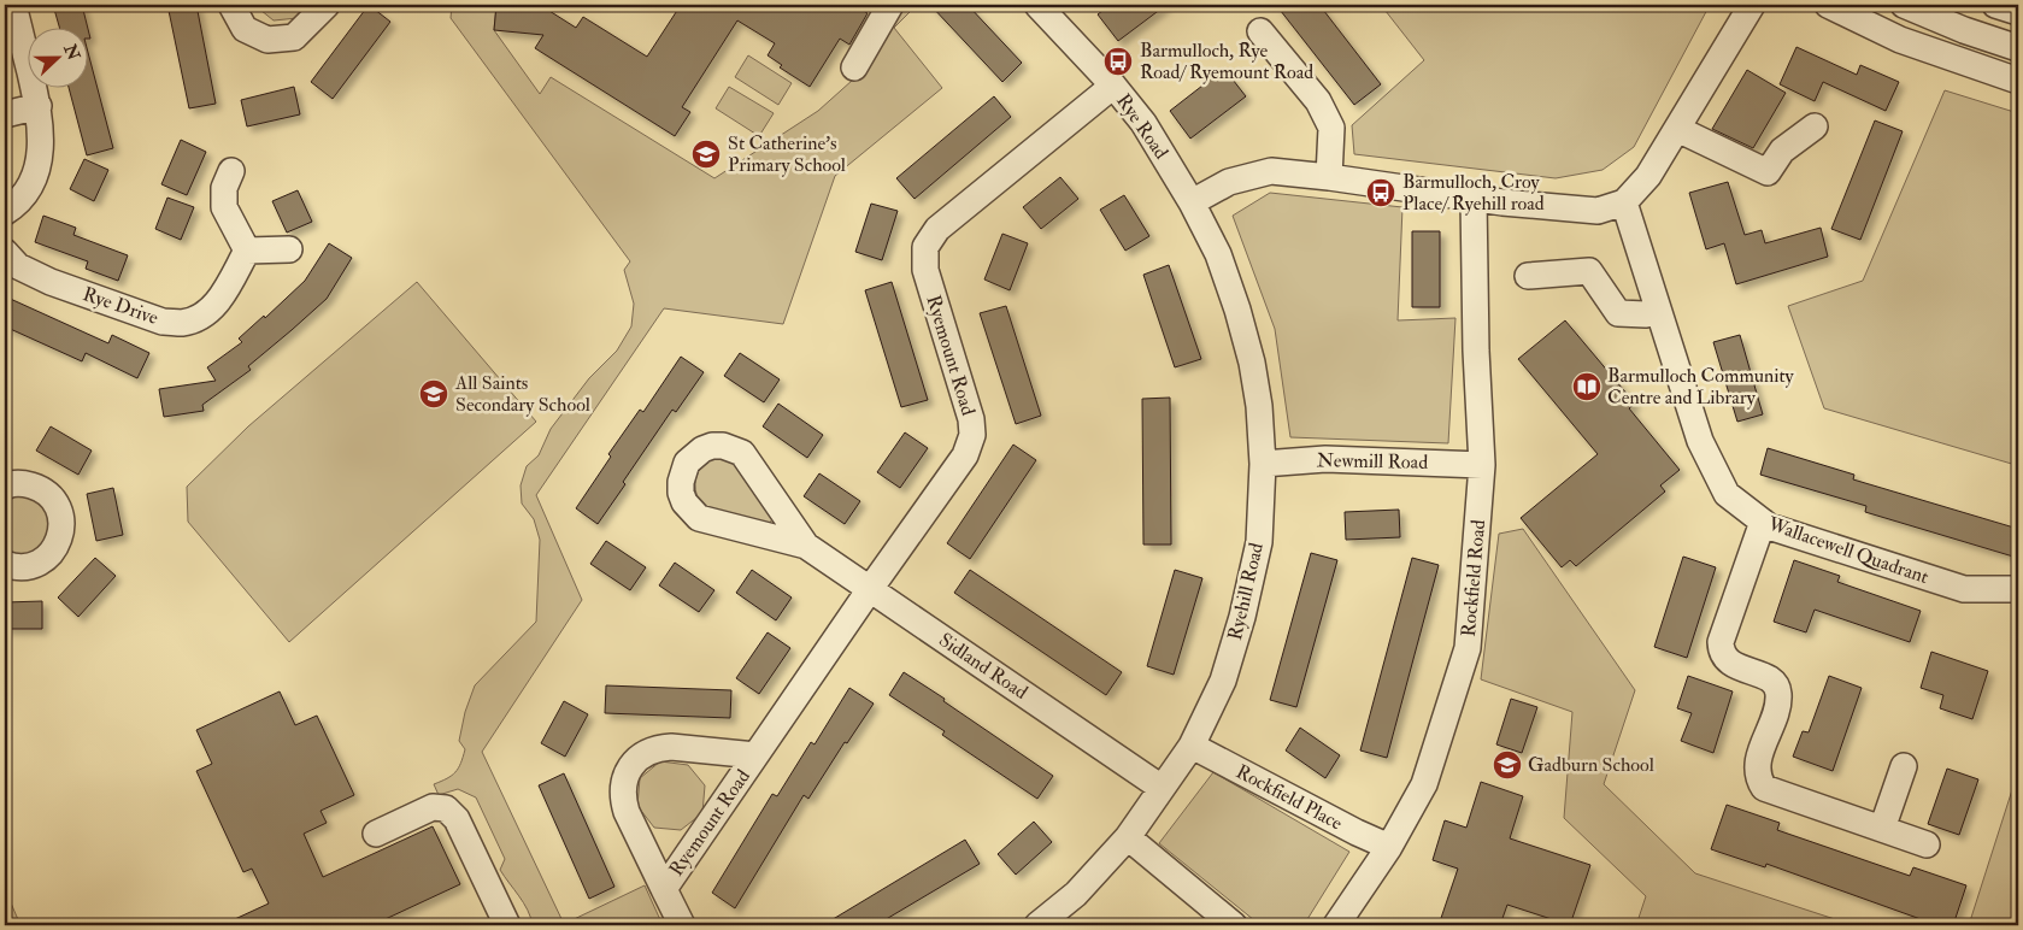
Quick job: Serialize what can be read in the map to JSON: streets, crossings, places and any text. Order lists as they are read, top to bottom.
{
  "streets": {
    "street": [
      "Rye Road",
      "Rye Drive",
      "Ryemount Road",
      "Newmill Road",
      "Wallacewell Quadrant",
      "Rockfield Road",
      "Ryehill Road",
      "Sidland Road",
      "Rockfield Place"
    ]
  },
  "crossings": [
    ["Rye Road", "Ryemount Road"],
    ["Rye Road", "Ryehill Road"],
    ["Ryemount Road", "Sidland Road"],
    ["Newmill Road", "Rockfield Road"],
    ["Newmill Road", "Ryehill Road"],
    ["Rockfield Road", "Rockfield Place"],
    ["Ryehill Road", "Sidland Road"],
    ["Ryehill Road", "Rockfield Place"]
  ],
  "places": {
    "bus stop": ["Barmulloch, Rye Road/ Ryemount Road", "Barmulloch, Croy Place/ Ryehill road"],
    "school or university": ["St Catherine's Primary School", "All Saints Secondary School", "Gadburn School"],
    "library": ["Barmulloch Community Centre and Library"]
  },
  "north": "right"
}
